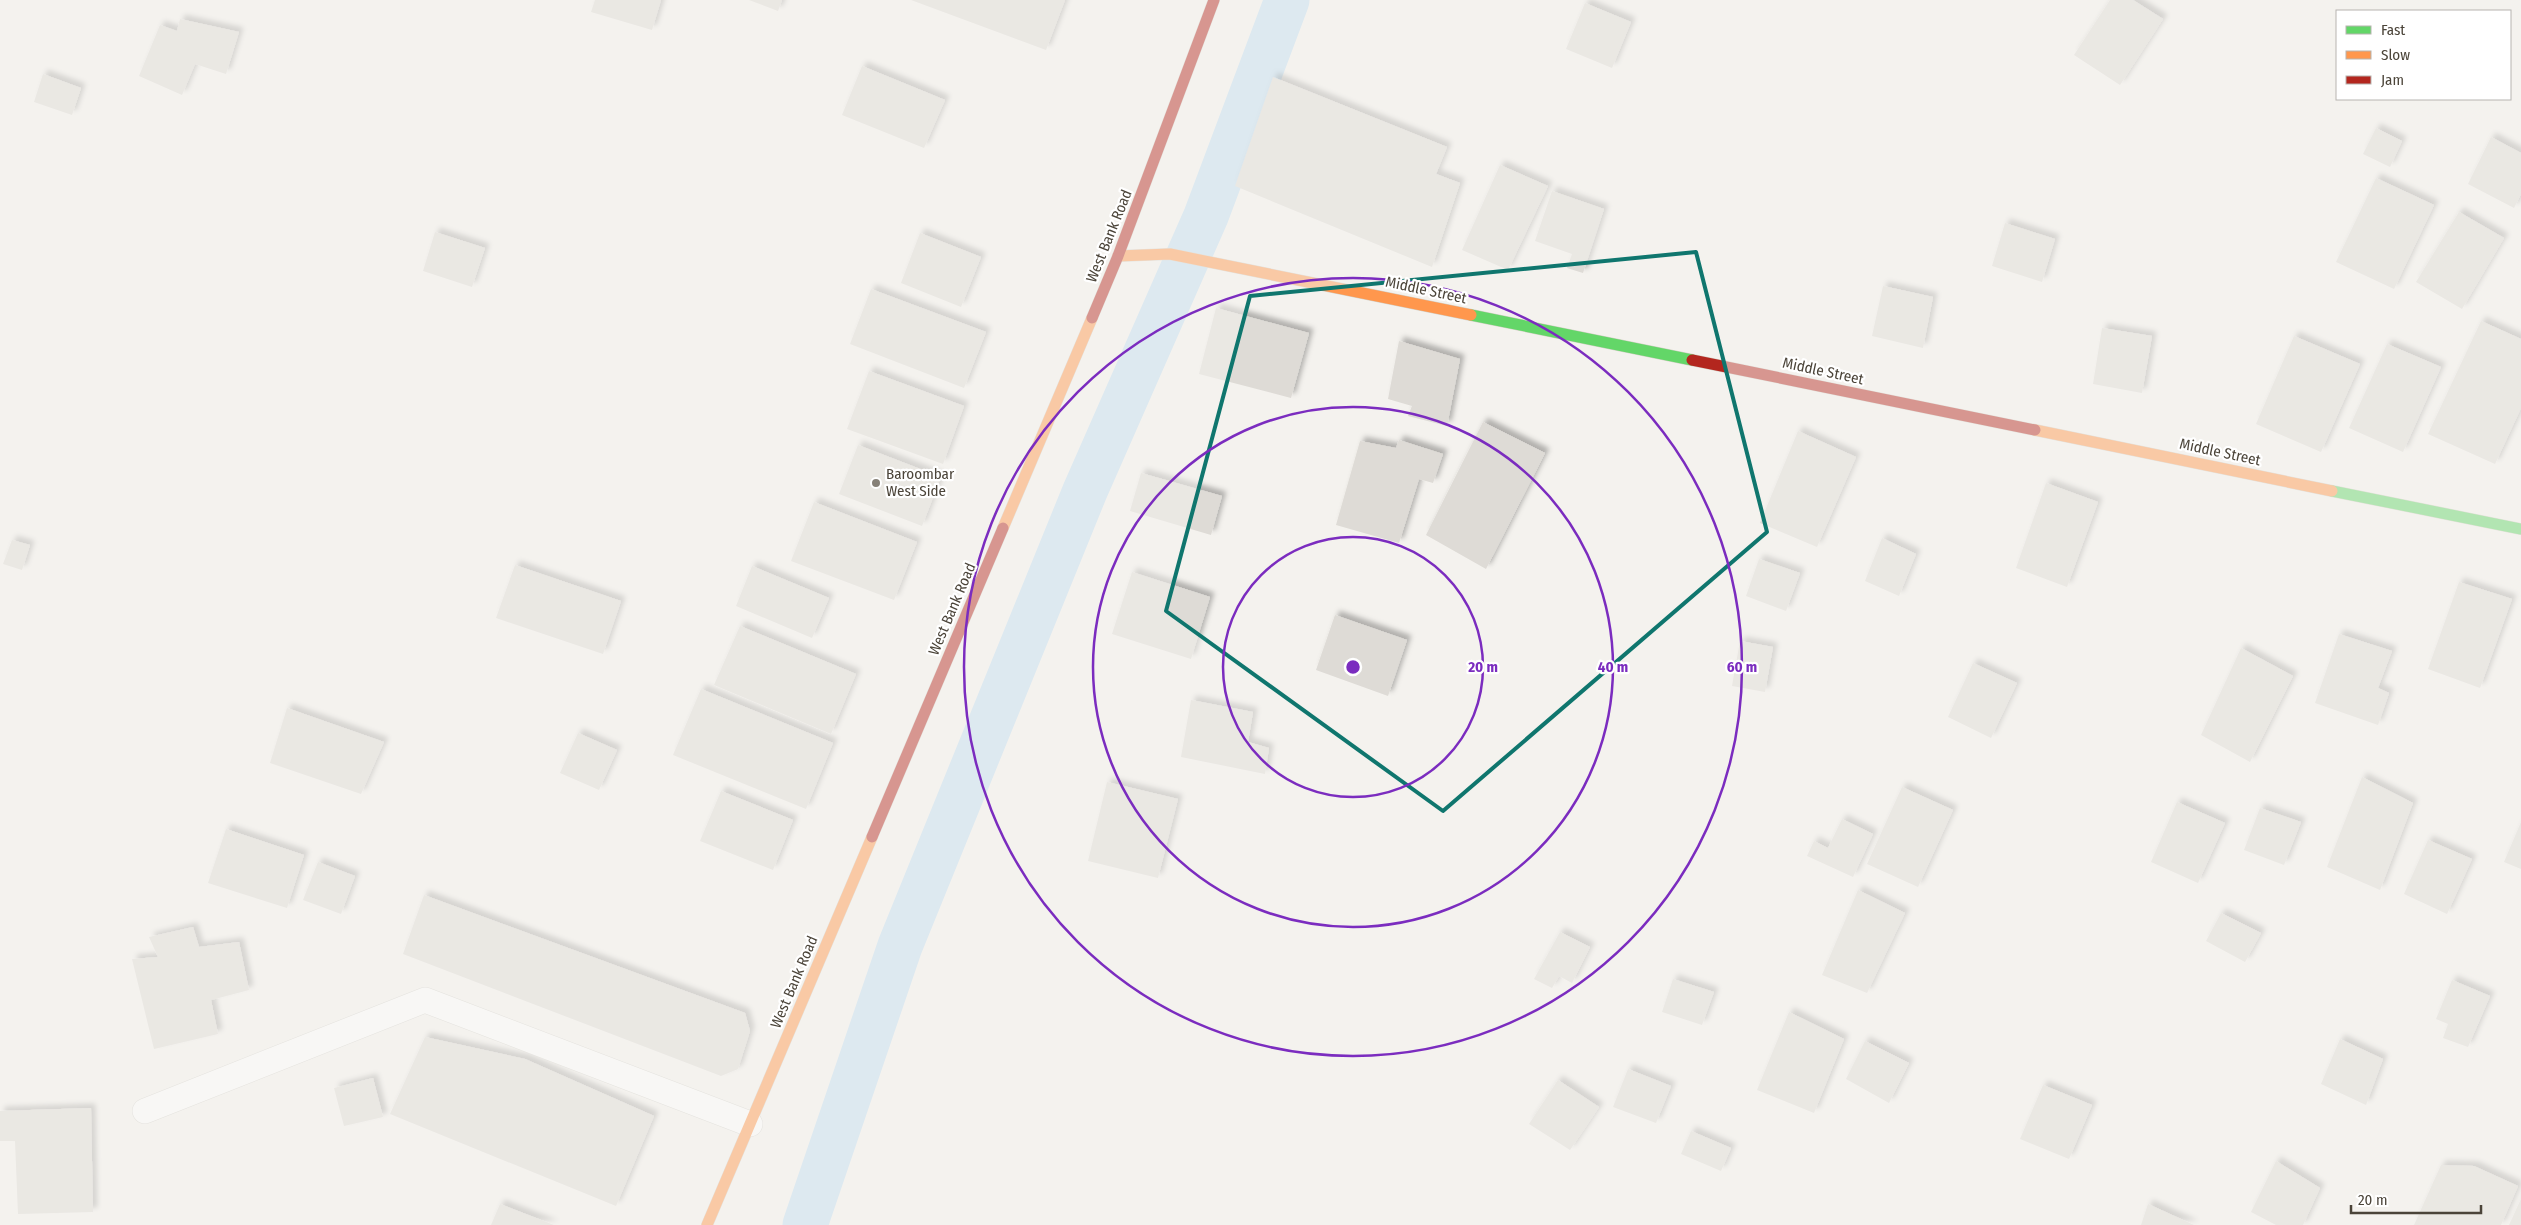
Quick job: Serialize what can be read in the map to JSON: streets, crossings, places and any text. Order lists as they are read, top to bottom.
{
  "streets": {
    "street": ["West Bank Road", "Middle Street"]
  },
  "crossings": [
    ["West Bank Road", "Middle Street"]
  ],
  "places": ["Baroombar West Side"],
  "legend": ["Fast", "Slow", "Jam"],
  "scale_bar": "20 m",
  "rings": ["20 m", "40 m", "60 m"]
}
